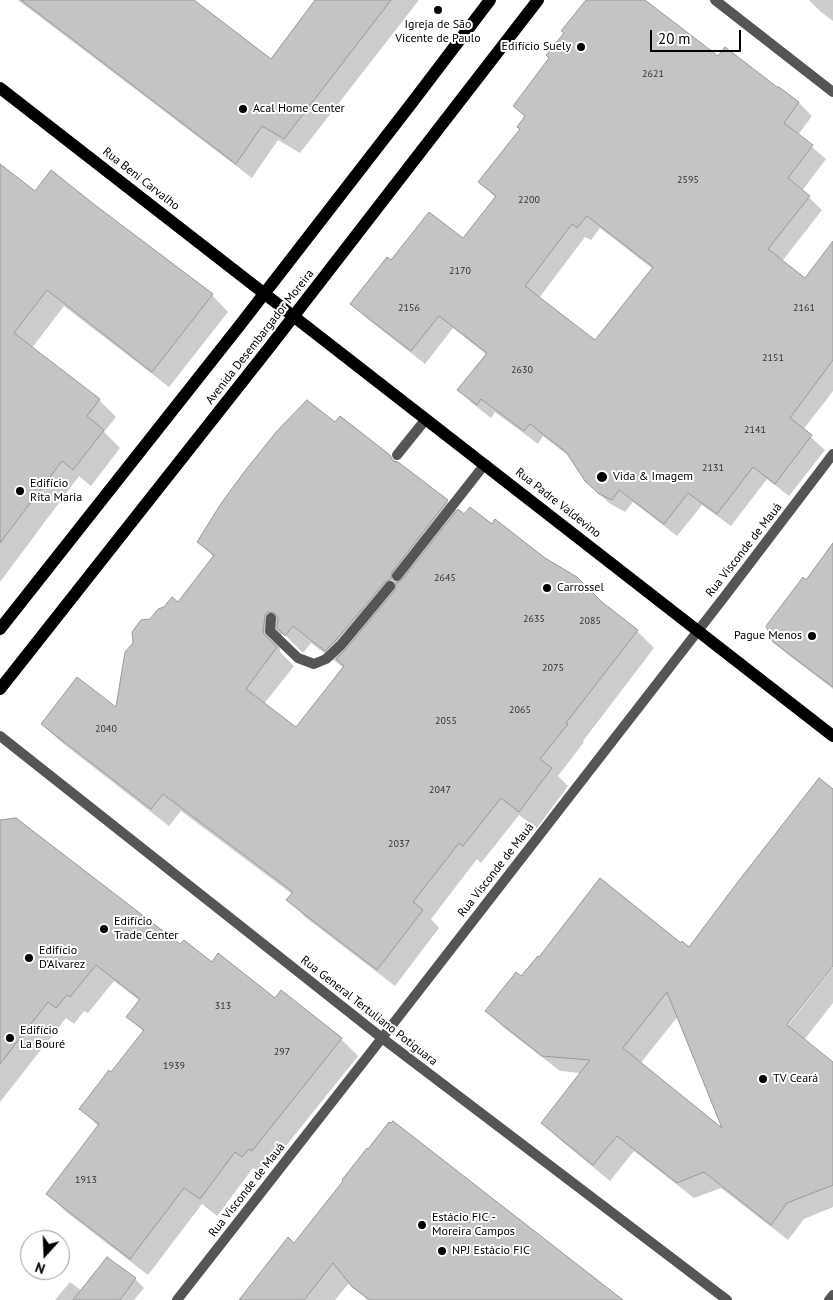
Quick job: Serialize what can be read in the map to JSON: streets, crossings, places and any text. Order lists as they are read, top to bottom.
{
  "streets": {
    "main road": ["Rua Beni Carvalho", "Avenida Desembargador Moreira", "Rua Padre Valdevino"],
    "street": ["Rua Visconde de Mauá", "Rua General Tertuliano Potiguara"]
  },
  "crossings": [
    ["Rua Beni Carvalho", "Avenida Desembargador Moreira"],
    ["Rua Beni Carvalho", "Rua Padre Valdevino"],
    ["Avenida Desembargador Moreira", "Rua Padre Valdevino"],
    ["Rua Padre Valdevino", "Rua Visconde de Mauá"],
    ["Rua Visconde de Mauá", "Rua General Tertuliano Potiguara"]
  ],
  "places": [
    "Igreja de São Vicente de Paulo",
    "Edifício Suely",
    "Acal Home Center",
    "Vida & Imagem",
    "Edifício Rita Maria",
    "Carrossel",
    "Pague Menos",
    "Edifício Trade Center",
    "Edifício D'Alvarez",
    "Edifício La Bouré",
    "TV Ceará",
    "Estácio FIC - Moreira Campos",
    "NPJ Estácio FIC"
  ],
  "house_numbers": [
    "2621",
    "2595",
    "2200",
    "2170",
    "2156",
    "2161",
    "2151",
    "2630",
    "2141",
    "2131",
    "2645",
    "2635",
    "2085",
    "2075",
    "2065",
    "2055",
    "2040",
    "2047",
    "2037",
    "313",
    "297",
    "1939",
    "1913"
  ],
  "scale_bar": "20 m",
  "north": "bottom"
}
